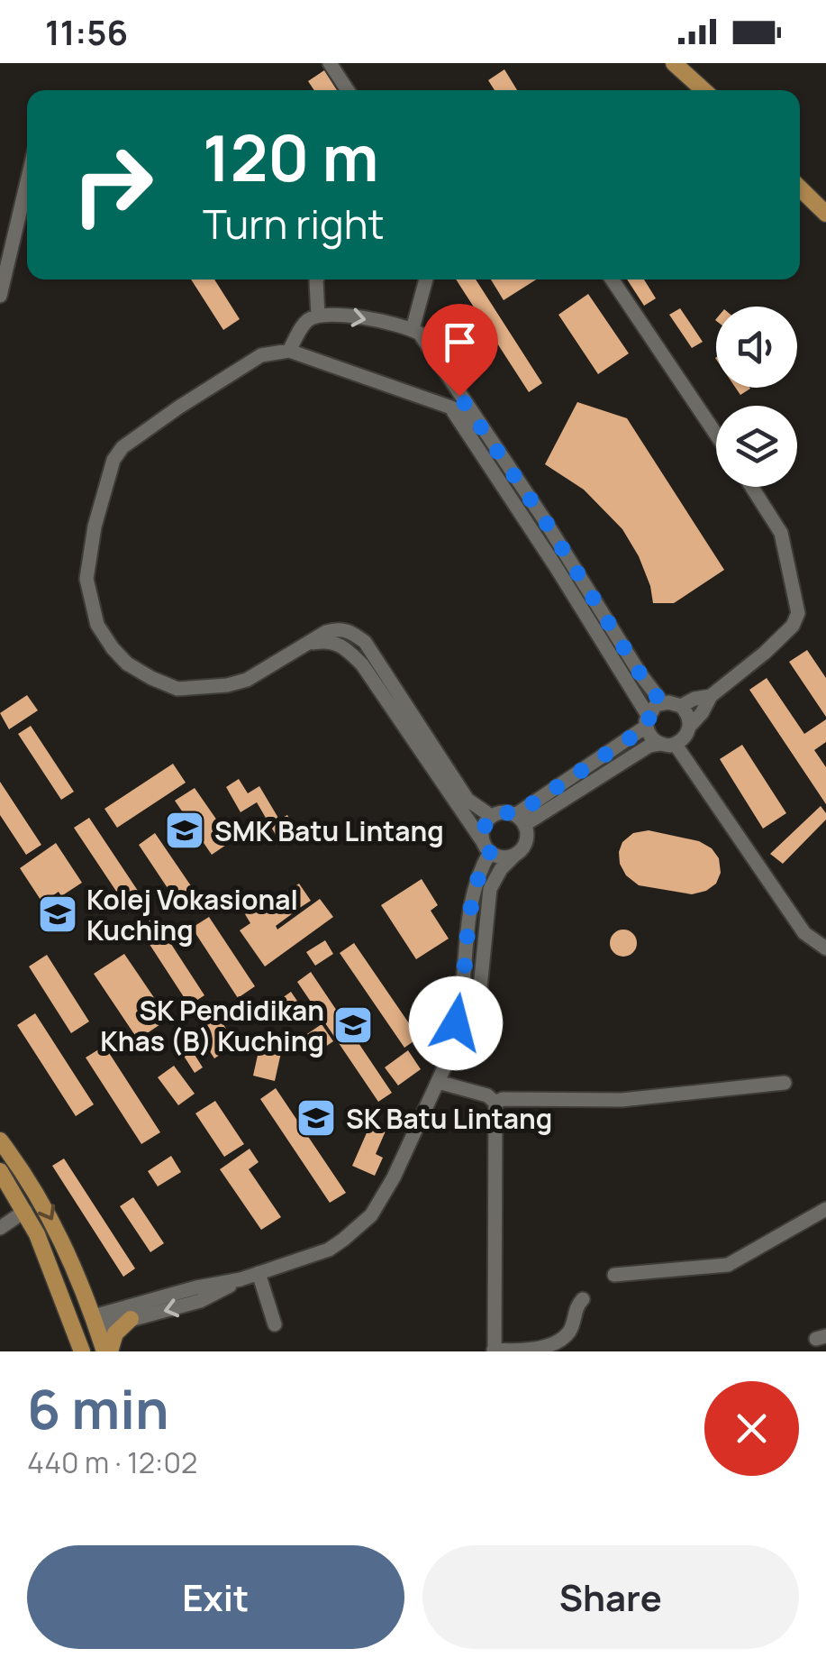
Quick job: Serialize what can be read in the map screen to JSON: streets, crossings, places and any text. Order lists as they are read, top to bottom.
{
  "places": {
    "school or university": [
      "SMK Batu Lintang",
      "Kolej Vokasional Kuching",
      "SK Pendidikan Khas (B) Kuching",
      "SK Batu Lintang"
    ]
  },
  "page": {
    "status": "11:56",
    "turn": ["120 m", "Turn right"],
    "heading": ["6 min", "440 m · 12:02"],
    "buttons": ["Exit", "Share"]
  }
}
